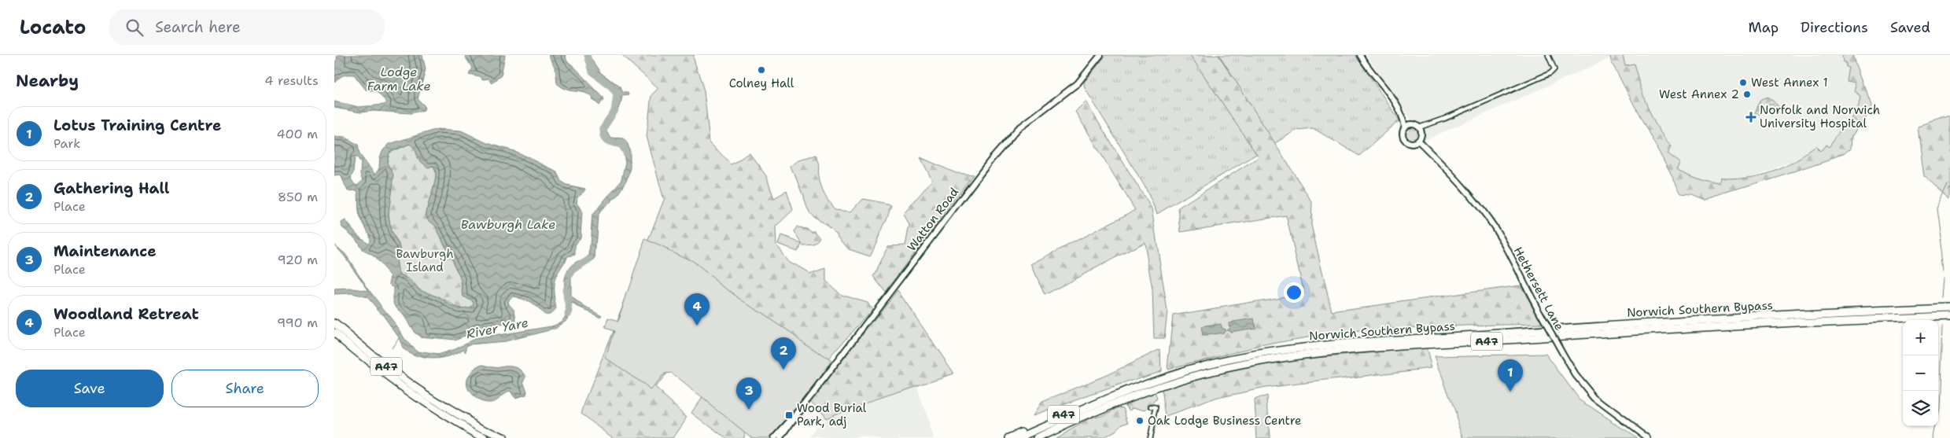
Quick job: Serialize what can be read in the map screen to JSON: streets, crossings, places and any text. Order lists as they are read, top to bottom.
{
  "streets": {
    "highway": ["Norwich Southern Bypass", "A47"],
    "street": ["Watton Road", "Hethersett Lane"]
  },
  "crossings": [
    ["Norwich Southern Bypass", "A47"]
  ],
  "water": ["Lodge Farm Lake", "Bawburgh Lake", "River Yare"],
  "parks": ["Bawburgh Island"],
  "places": {
    "other": [
      "Colney Hall",
      "West Annex 1",
      "West Annex 2",
      "Oak Lodge Business Centre"
    ],
    "health": ["Norfolk and Norwich University Hospital"],
    "transit": ["Wood Burial Park, adj"]
  },
  "page": {
    "header": "Locato",
    "search": "Search here",
    "nav": ["Map", "Directions", "Saved"],
    "heading": ["Nearby", "4 results"],
    "list": [
      {
        "mark": "1",
        "name": "Lotus Training Centre",
        "note": "Park",
        "value": "400 m"
      },
      {
        "mark": "2",
        "name": "Gathering Hall",
        "note": "Place",
        "value": "850 m"
      },
      {
        "mark": "3",
        "name": "Maintenance",
        "note": "Place",
        "value": "920 m"
      },
      {
        "mark": "4",
        "name": "Woodland Retreat",
        "note": "Place",
        "value": "990 m"
      }
    ],
    "pins": [
      "4",
      "2",
      "1",
      "3"
    ],
    "map_buttons": ["+", "−"],
    "buttons": ["Save", "Share"]
  }
}
